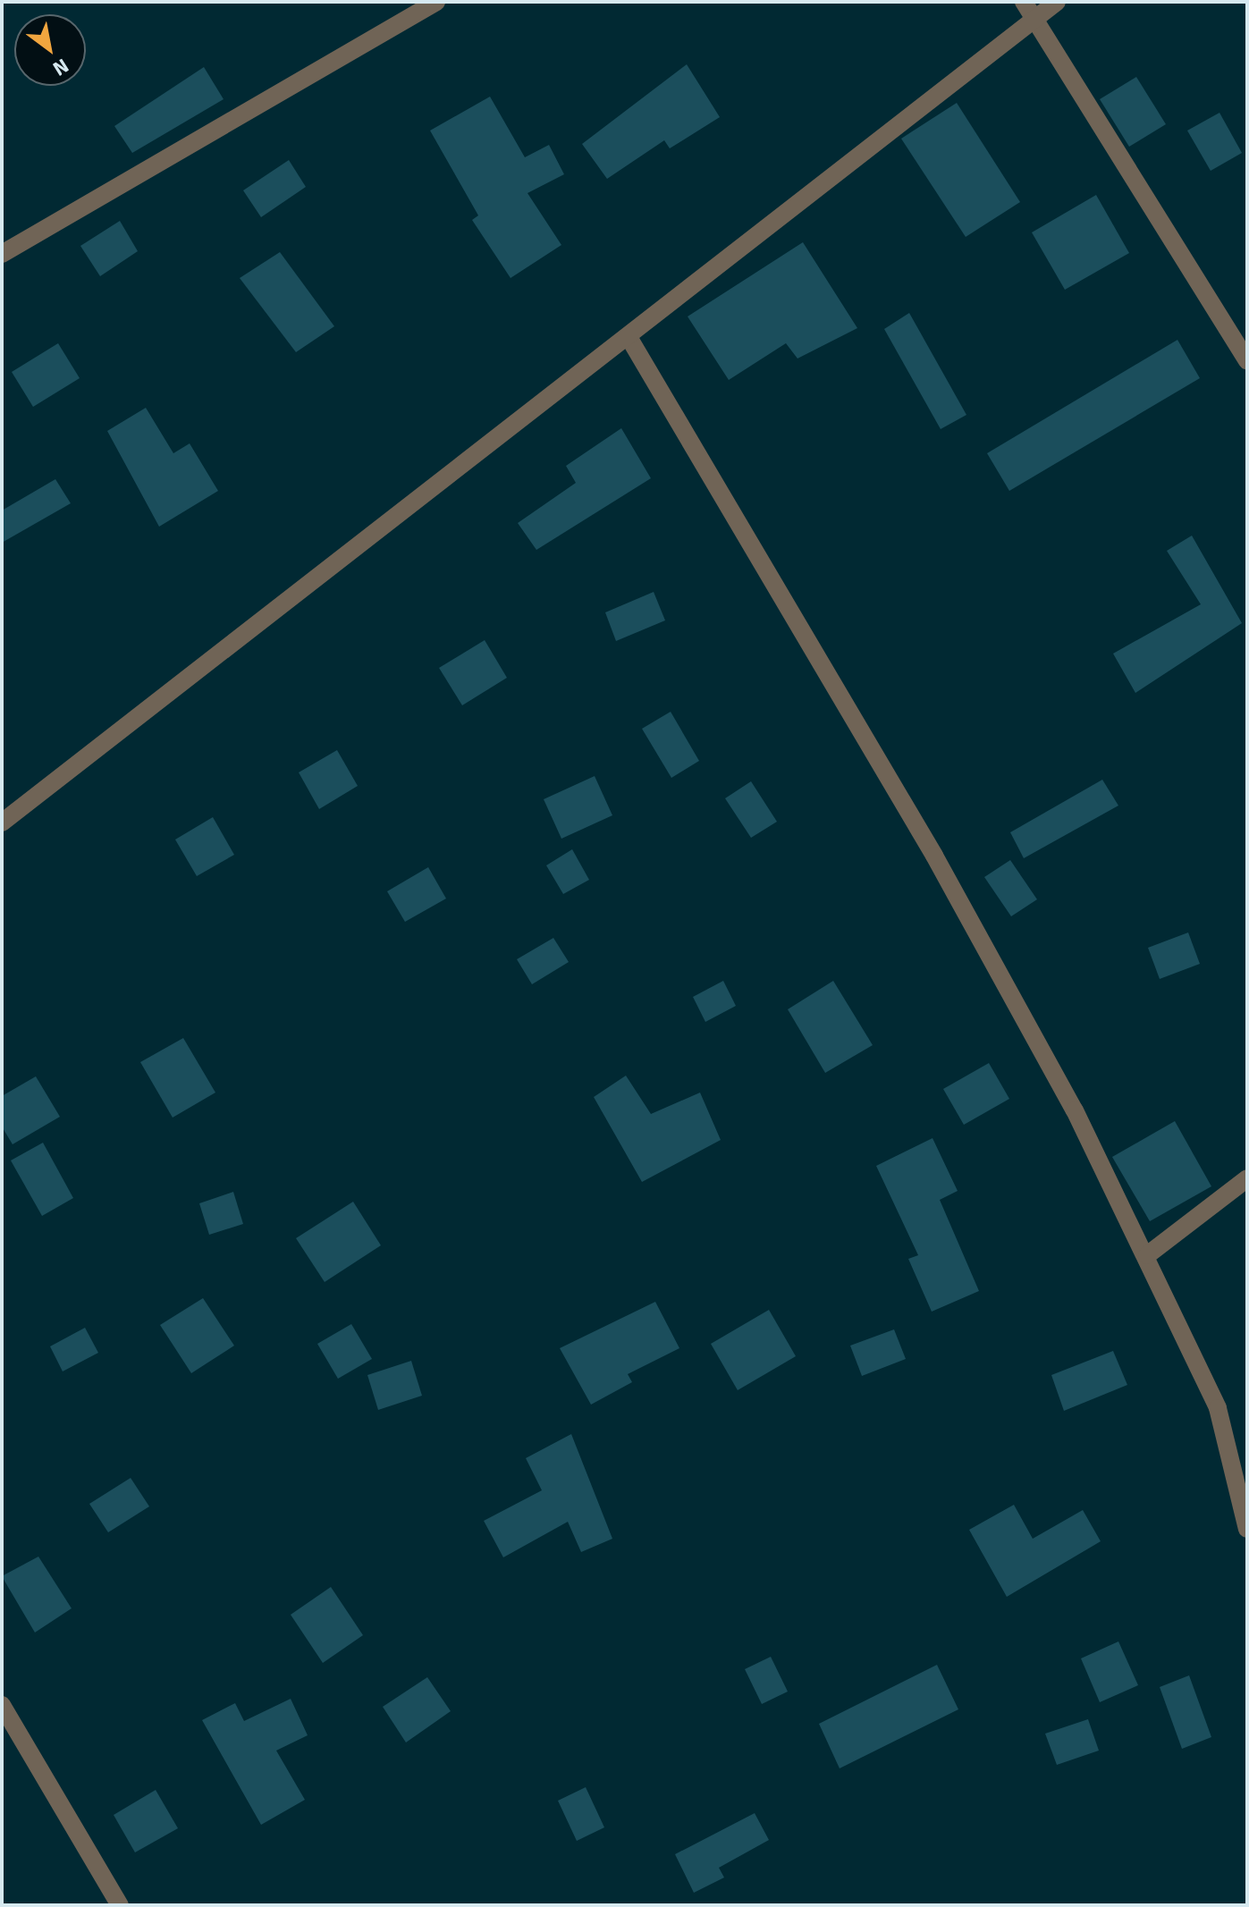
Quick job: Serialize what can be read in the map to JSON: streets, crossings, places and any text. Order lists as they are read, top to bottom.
{
  "north": "bottom right"
}
